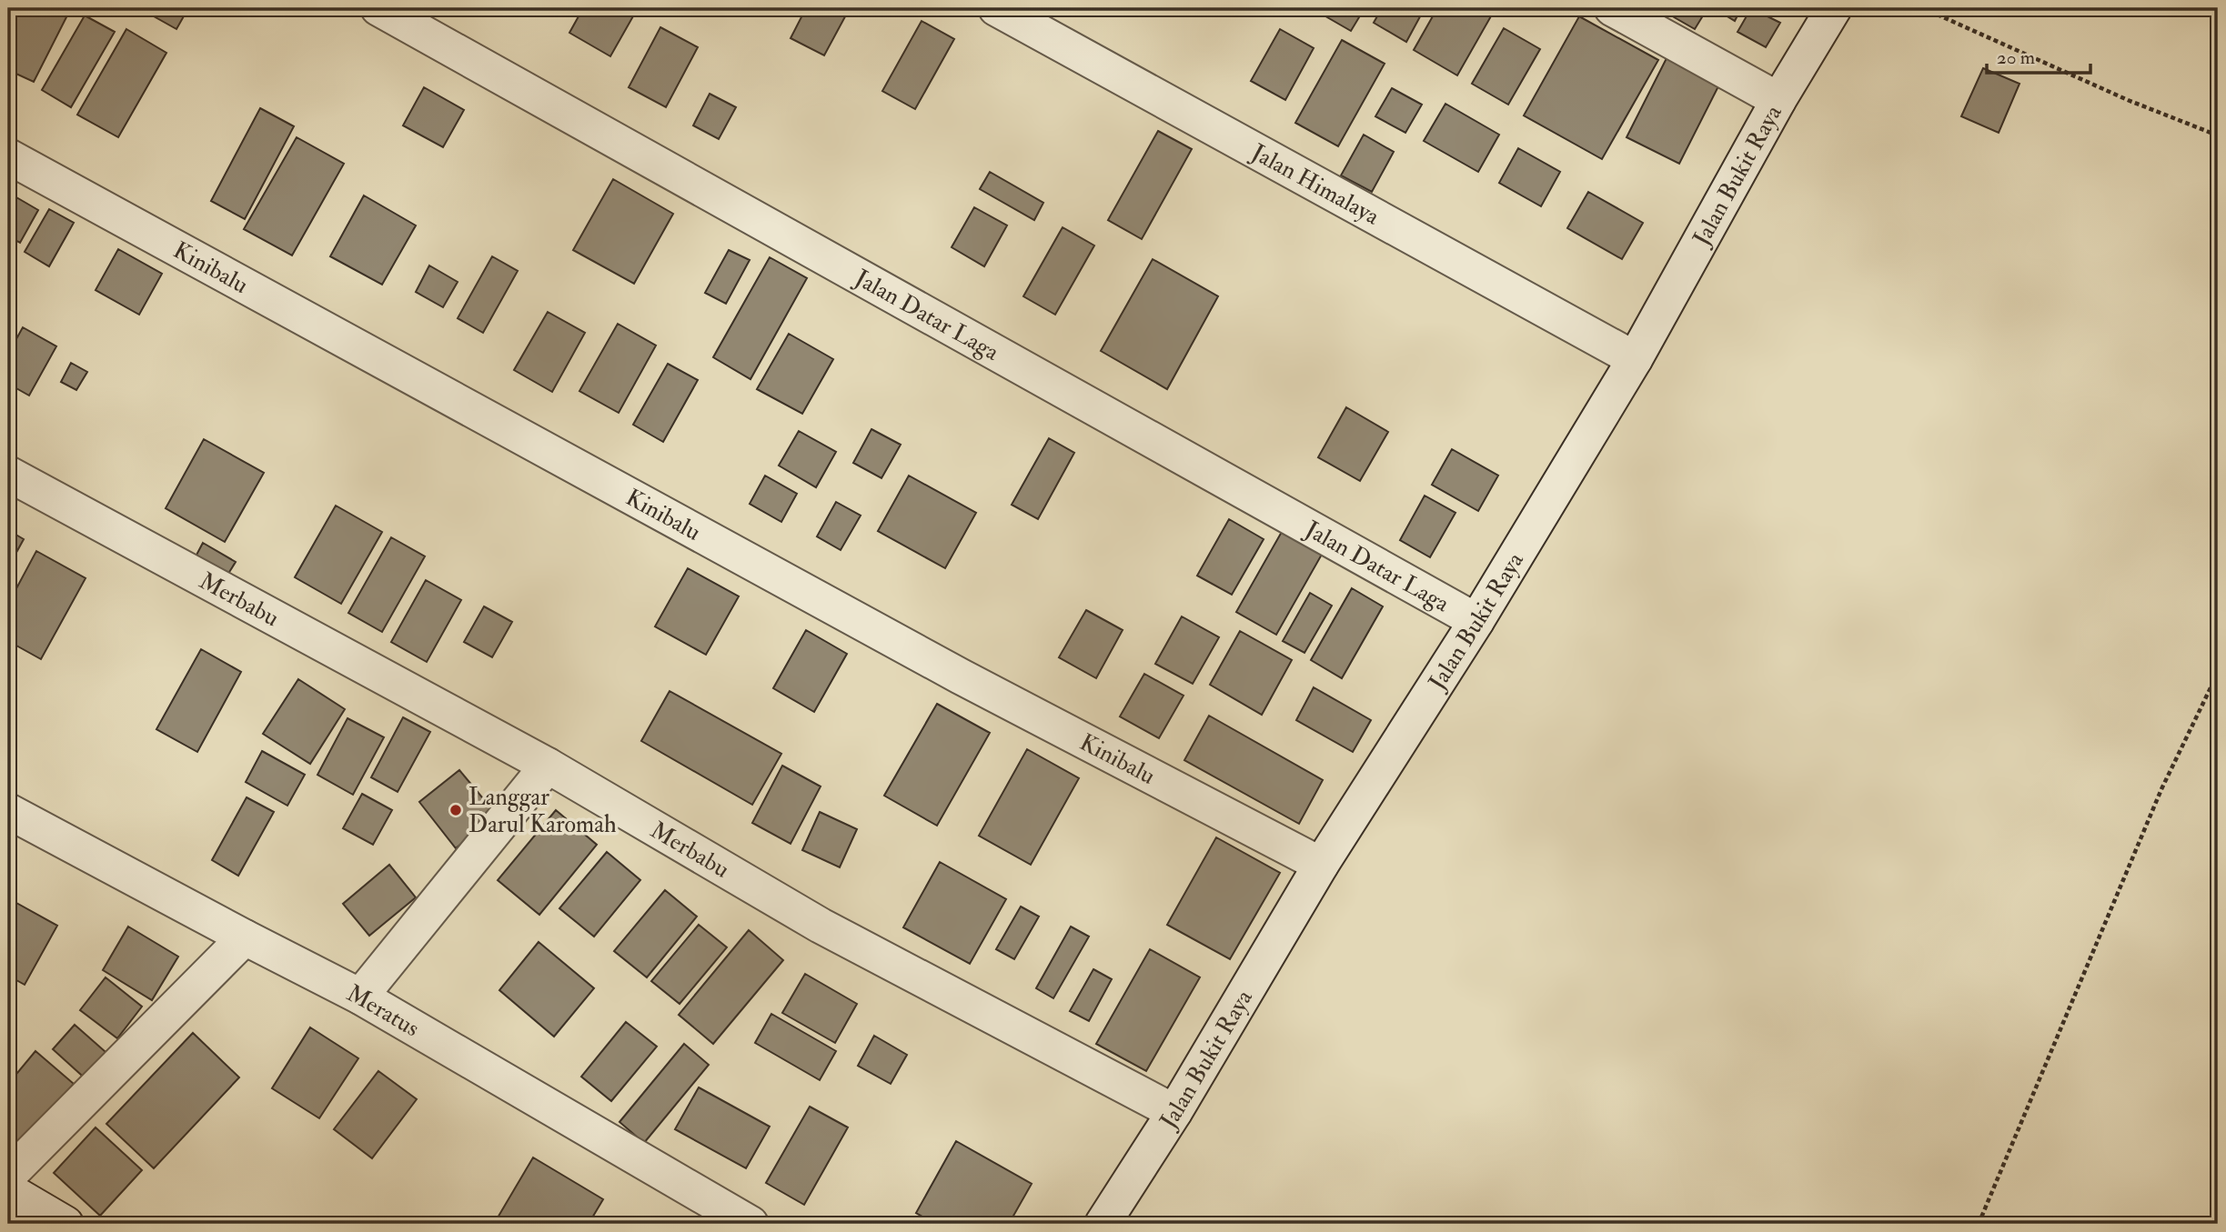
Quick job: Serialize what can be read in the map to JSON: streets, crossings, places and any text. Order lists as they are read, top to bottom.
{
  "streets": {
    "street": [
      "Jalan Bukit Raya",
      "Jalan Himalaya",
      "Kinibalu",
      "Jalan Datar Laga",
      "Merbabu",
      "Meratus"
    ]
  },
  "crossings": [
    ["Jalan Bukit Raya", "Jalan Himalaya"],
    ["Jalan Bukit Raya", "Kinibalu"],
    ["Jalan Bukit Raya", "Jalan Datar Laga"],
    ["Jalan Bukit Raya", "Merbabu"]
  ],
  "places": ["Langgar Darul Karomah"],
  "scale_bar": "20 m"
}
